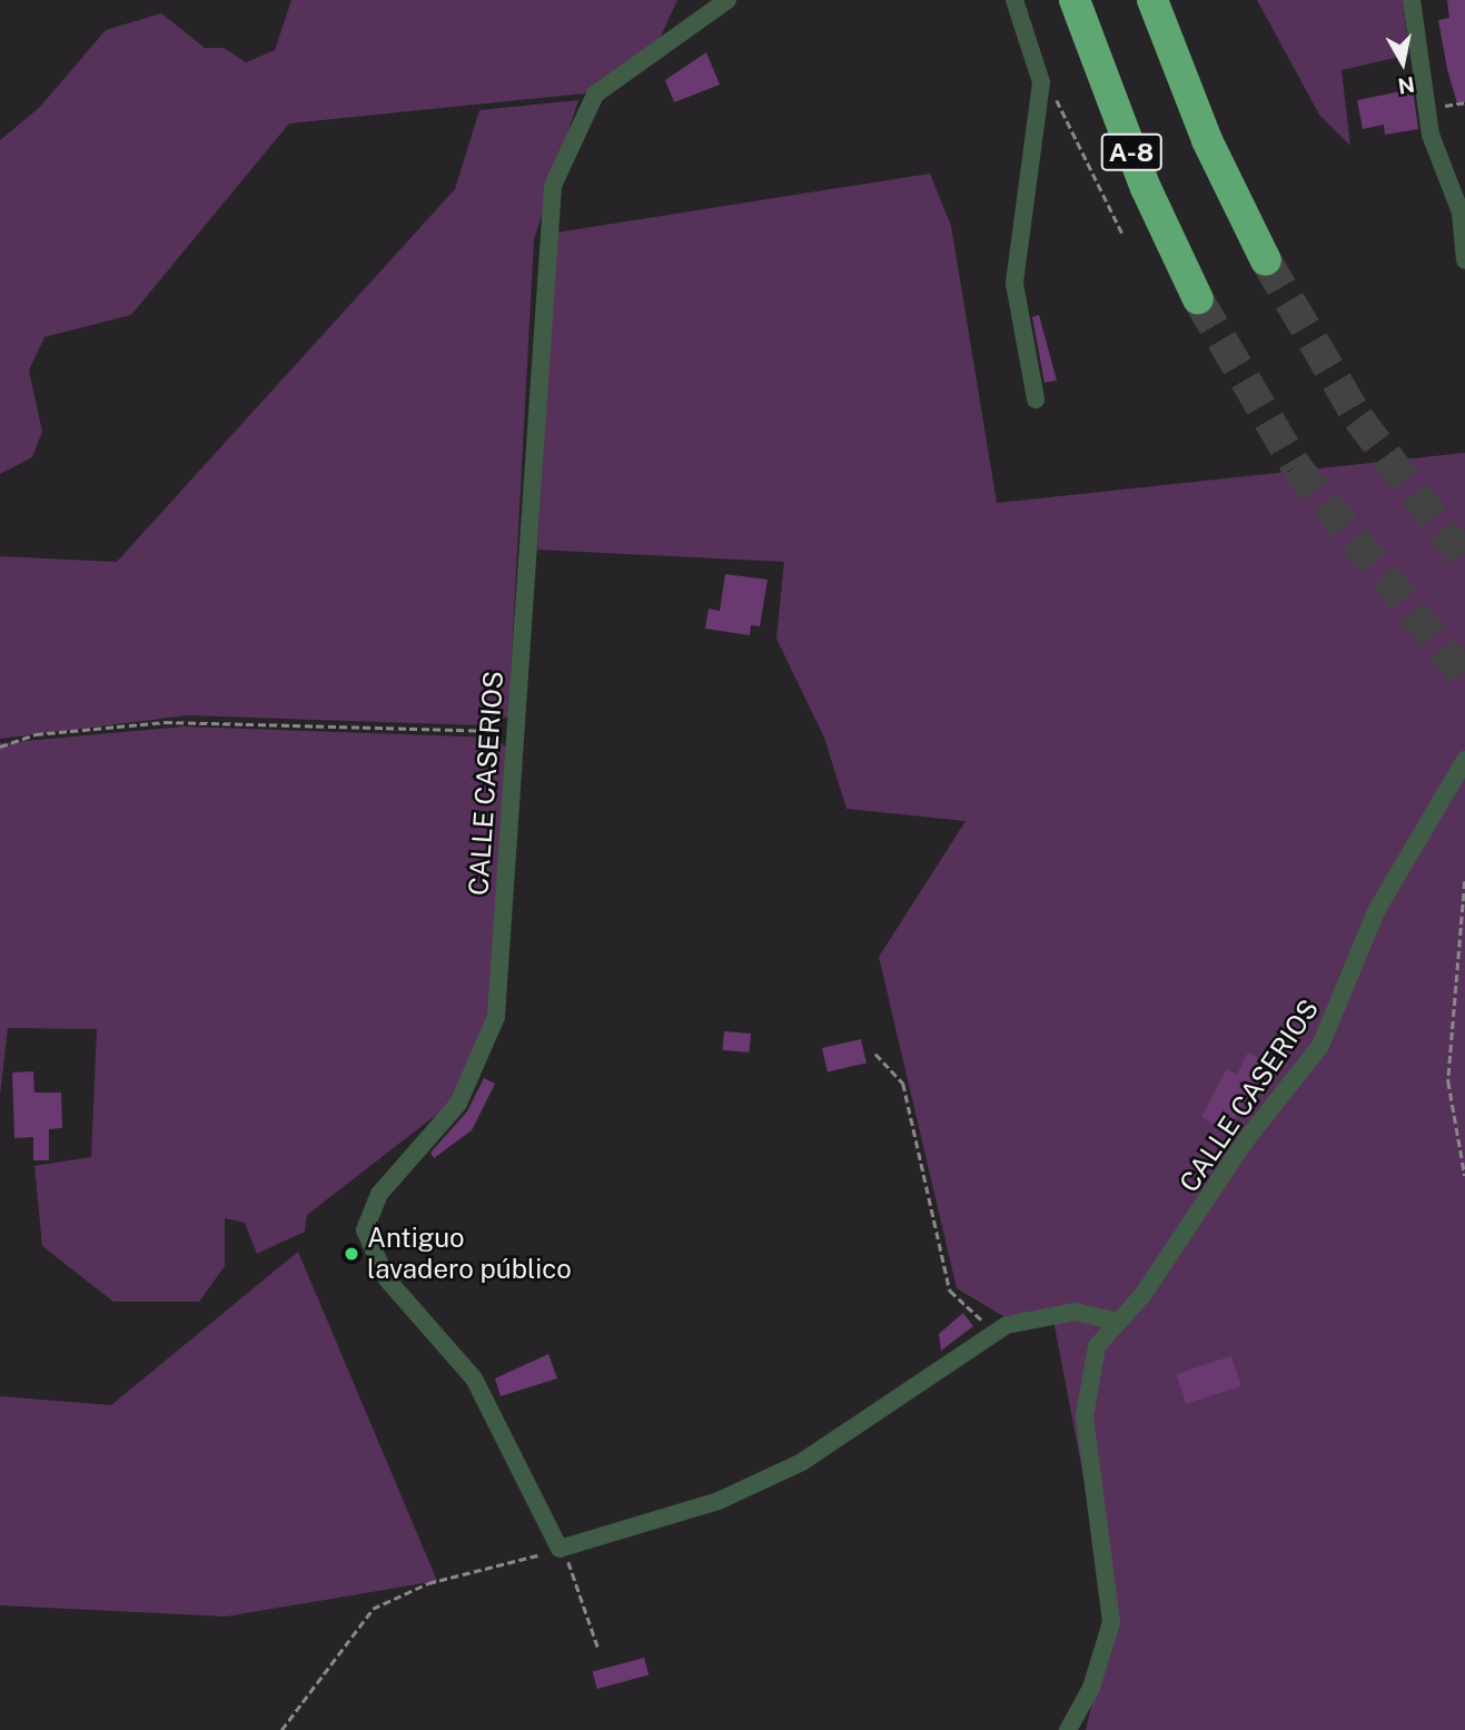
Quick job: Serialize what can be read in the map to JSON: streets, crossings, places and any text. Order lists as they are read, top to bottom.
{
  "streets": {
    "highway": ["A-8"],
    "street": ["CALLE CASERIOS"]
  },
  "places": ["Antiguo lavadero público"],
  "north": "bottom"
}
